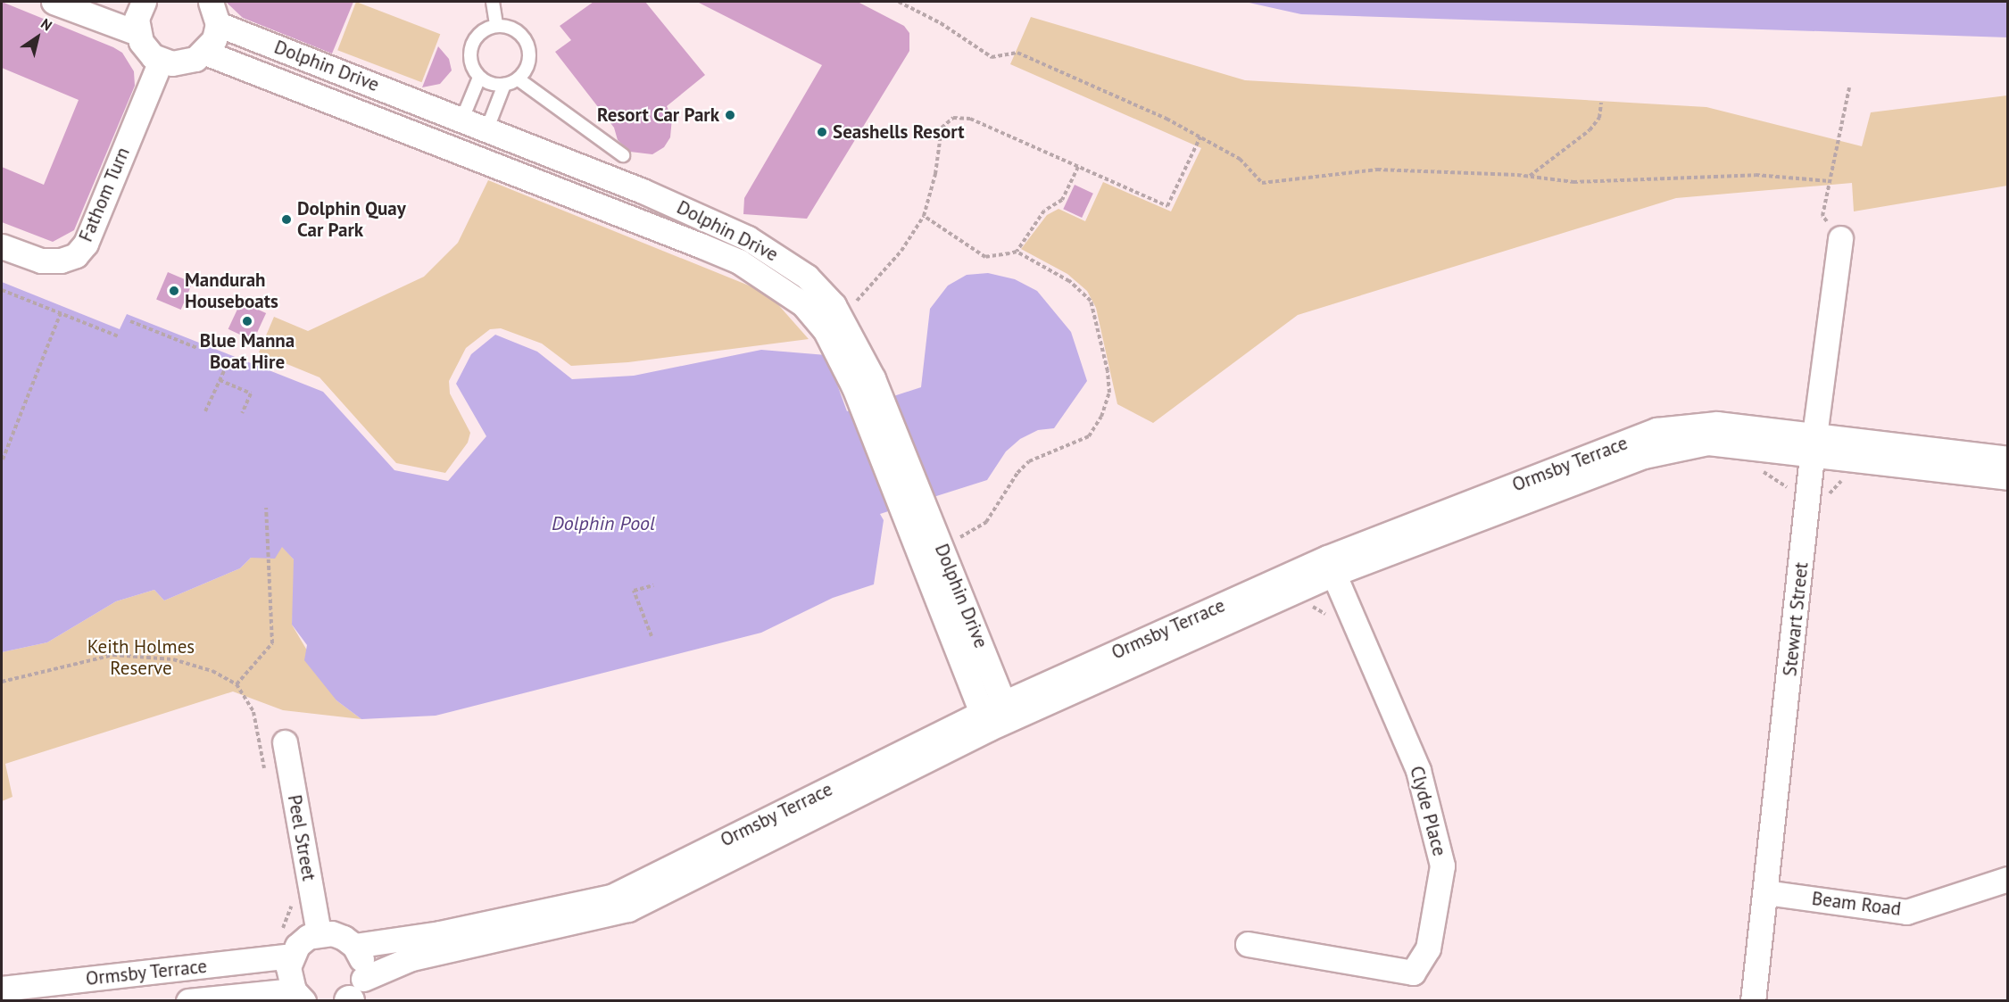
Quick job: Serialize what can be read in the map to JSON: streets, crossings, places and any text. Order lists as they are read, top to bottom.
{
  "streets": {
    "street": [
      "Dolphin Drive",
      "Fathom Turn",
      "Ormsby Terrace",
      "Stewart Street",
      "Clyde Place",
      "Peel Street",
      "Beam Road"
    ]
  },
  "crossings": [
    ["Dolphin Drive", "Ormsby Terrace"],
    ["Ormsby Terrace", "Stewart Street"],
    ["Ormsby Terrace", "Clyde Place"],
    ["Stewart Street", "Beam Road"]
  ],
  "water": ["Dolphin Pool"],
  "parks": ["Keith Holmes Reserve"],
  "places": [
    "Resort Car Park",
    "Seashells Resort",
    "Dolphin Quay Car Park",
    "Mandurah Houseboats",
    "Blue Manna Boat Hire"
  ],
  "north": "top right"
}
